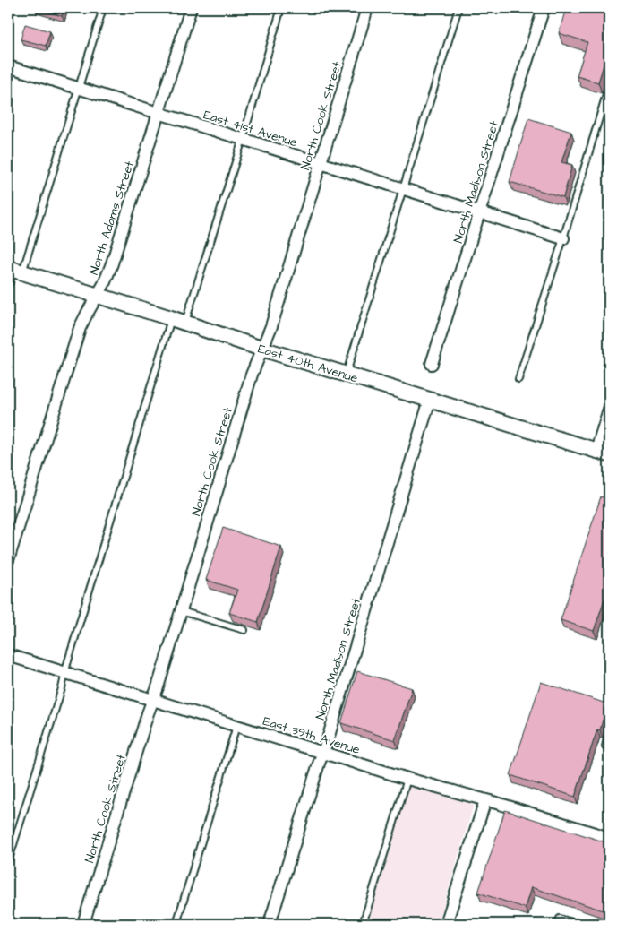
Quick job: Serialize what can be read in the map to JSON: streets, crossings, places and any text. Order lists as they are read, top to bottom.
{
  "streets": {
    "street": [
      "North Cook Street",
      "East 41st Avenue",
      "North Madison Street",
      "North Adams Street",
      "East 40th Avenue",
      "East 39th Avenue"
    ]
  },
  "crossings": [
    ["North Cook Street", "East 41st Avenue"],
    ["North Cook Street", "East 40th Avenue"],
    ["North Cook Street", "East 39th Avenue"],
    ["East 41st Avenue", "North Madison Street"],
    ["East 41st Avenue", "North Adams Street"],
    ["North Madison Street", "East 40th Avenue"],
    ["North Madison Street", "East 39th Avenue"],
    ["North Adams Street", "East 40th Avenue"]
  ]
}
